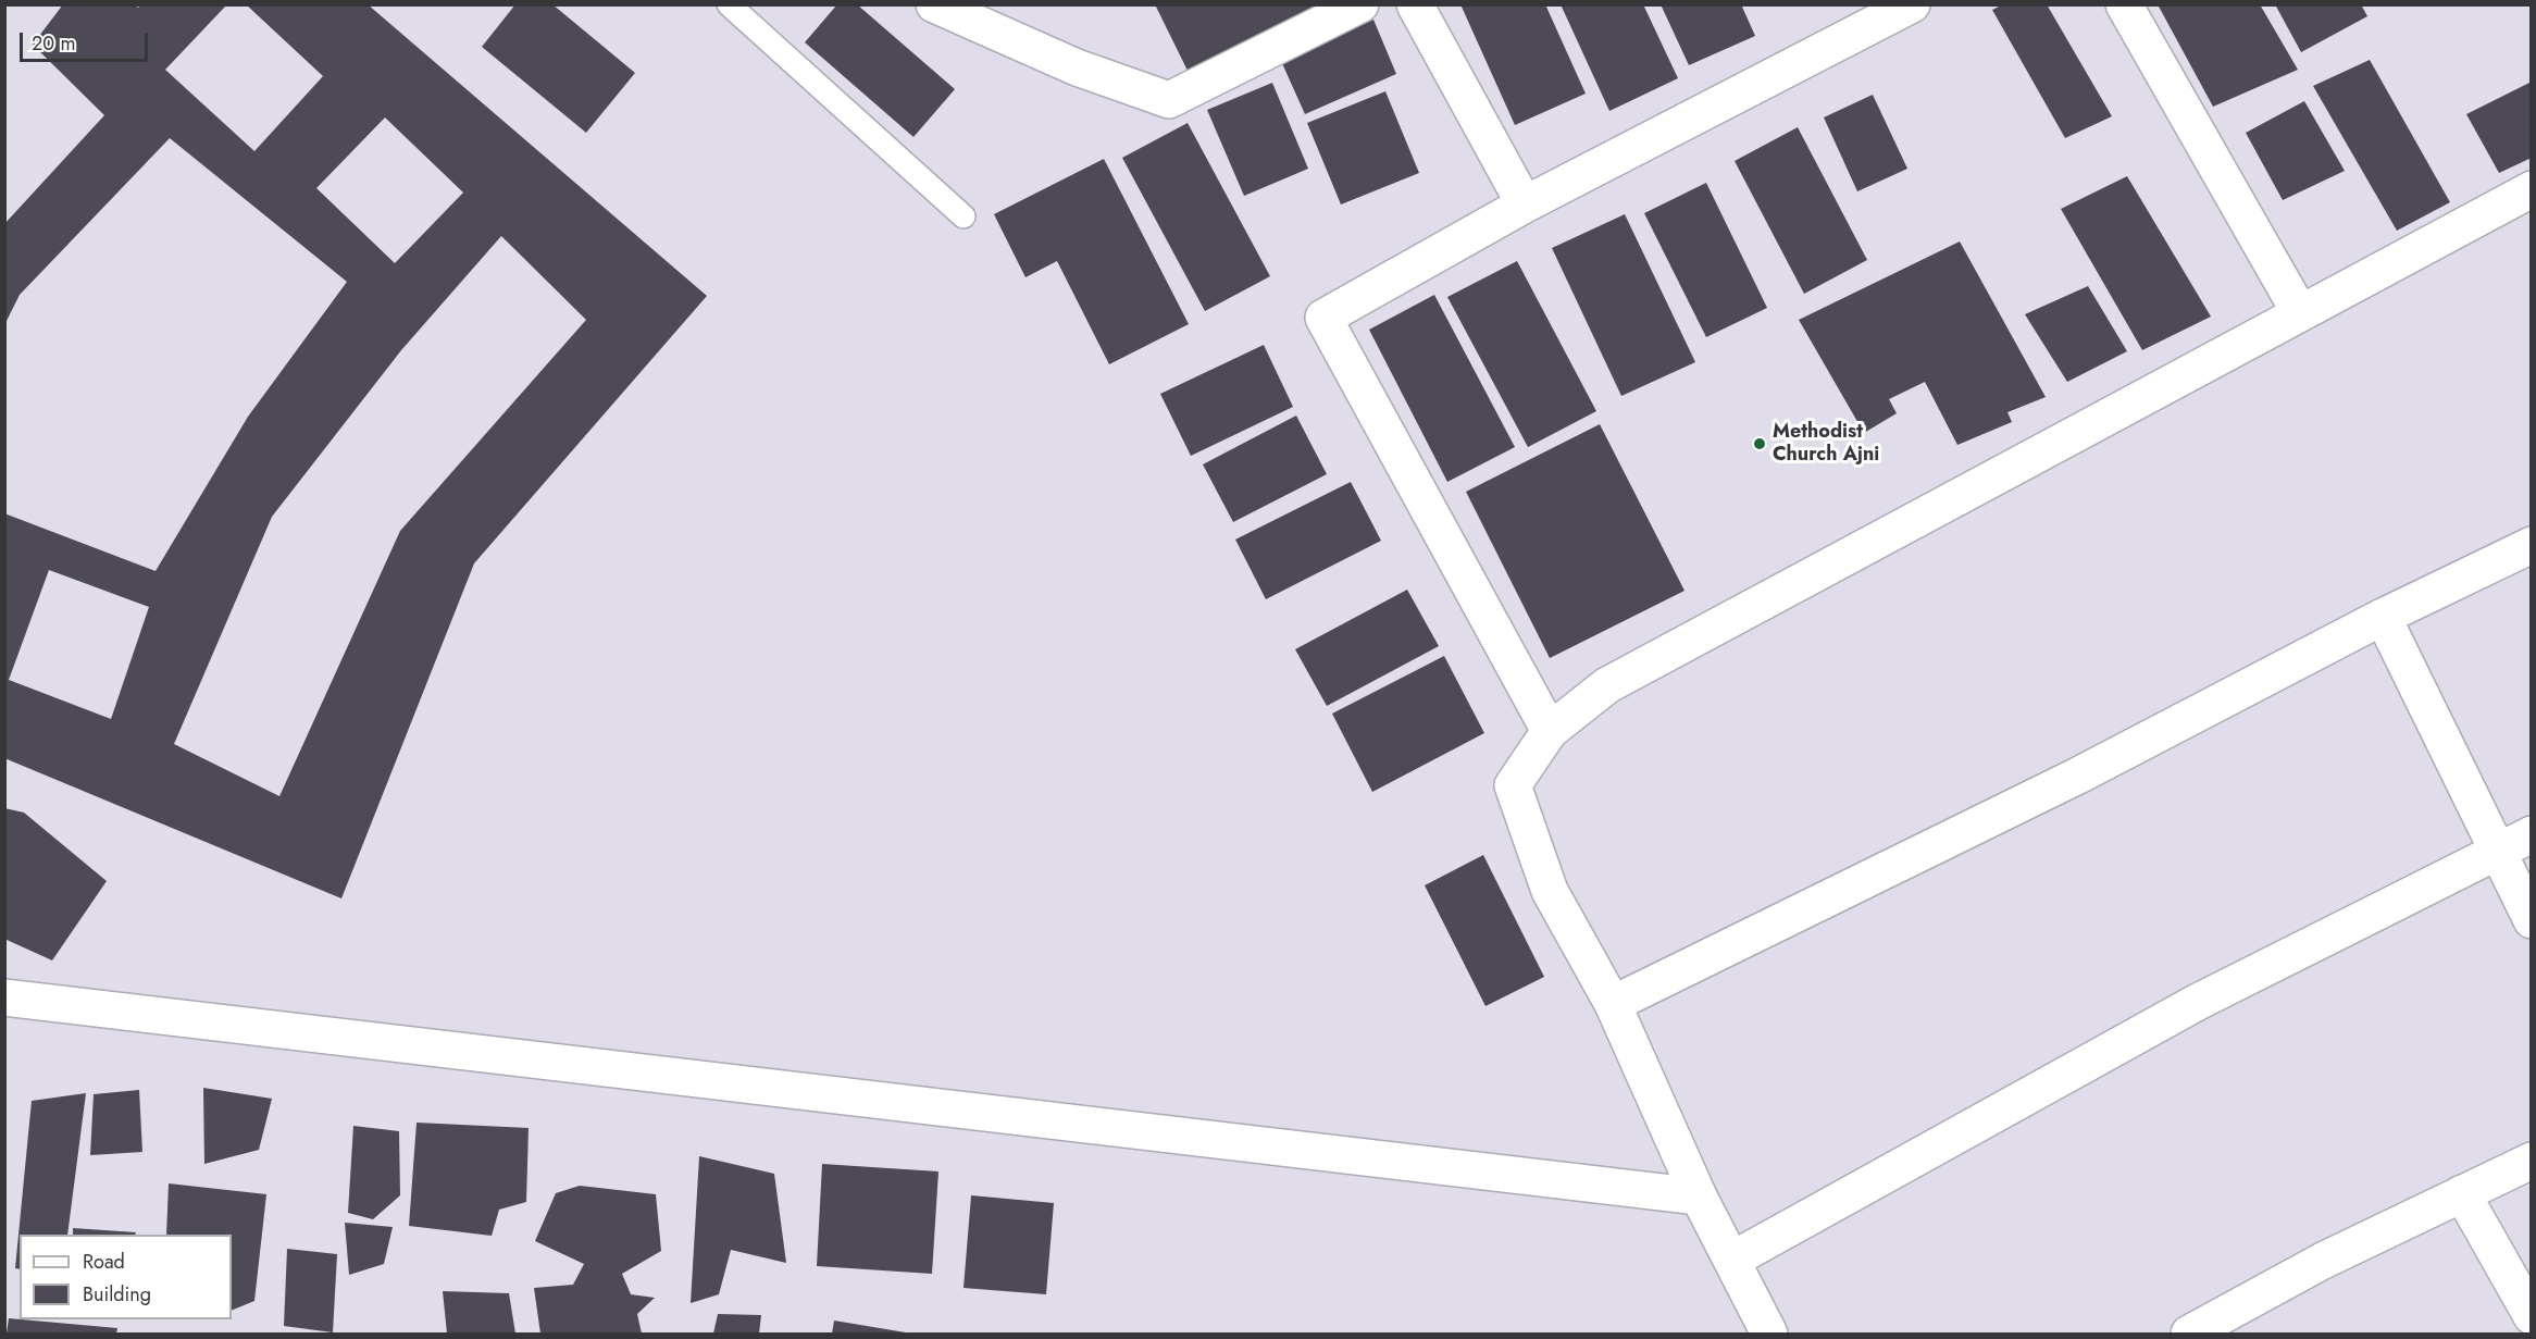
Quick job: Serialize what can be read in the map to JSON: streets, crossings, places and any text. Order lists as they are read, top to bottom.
{
  "places": ["Methodist Church Ajni"],
  "legend": ["Road", "Building"],
  "scale_bar": "20 m"
}
